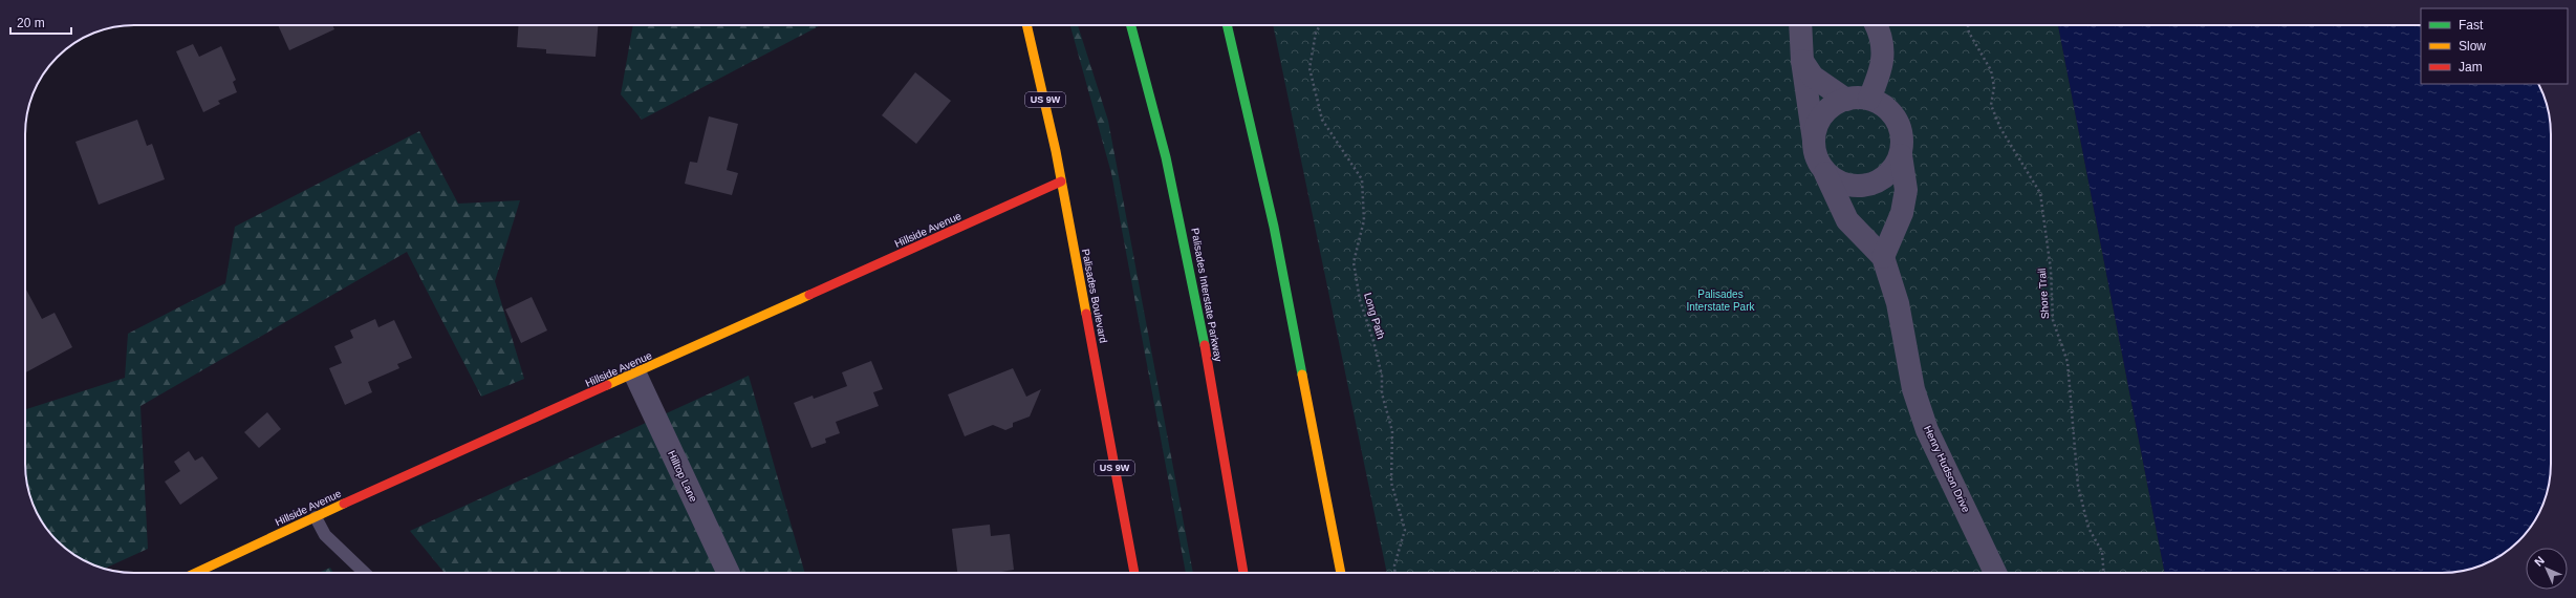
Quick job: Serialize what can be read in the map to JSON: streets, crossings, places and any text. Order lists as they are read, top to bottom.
{
  "streets": {
    "main road": [
      "US 9W",
      "Hillside Avenue",
      "Palisades Interstate Parkway",
      "Palisades Boulevard"
    ],
    "street": ["Henry Hudson Drive", "Hilltop Lane"],
    "path": ["Shore Trail", "Long Path"]
  },
  "crossings": [
    ["Hillside Avenue", "Palisades Boulevard"],
    ["Hillside Avenue", "Hilltop Lane"]
  ],
  "parks": ["Palisades Interstate Park"],
  "legend": ["Fast", "Slow", "Jam"],
  "scale_bar": "20 m",
  "north": "top left"
}
